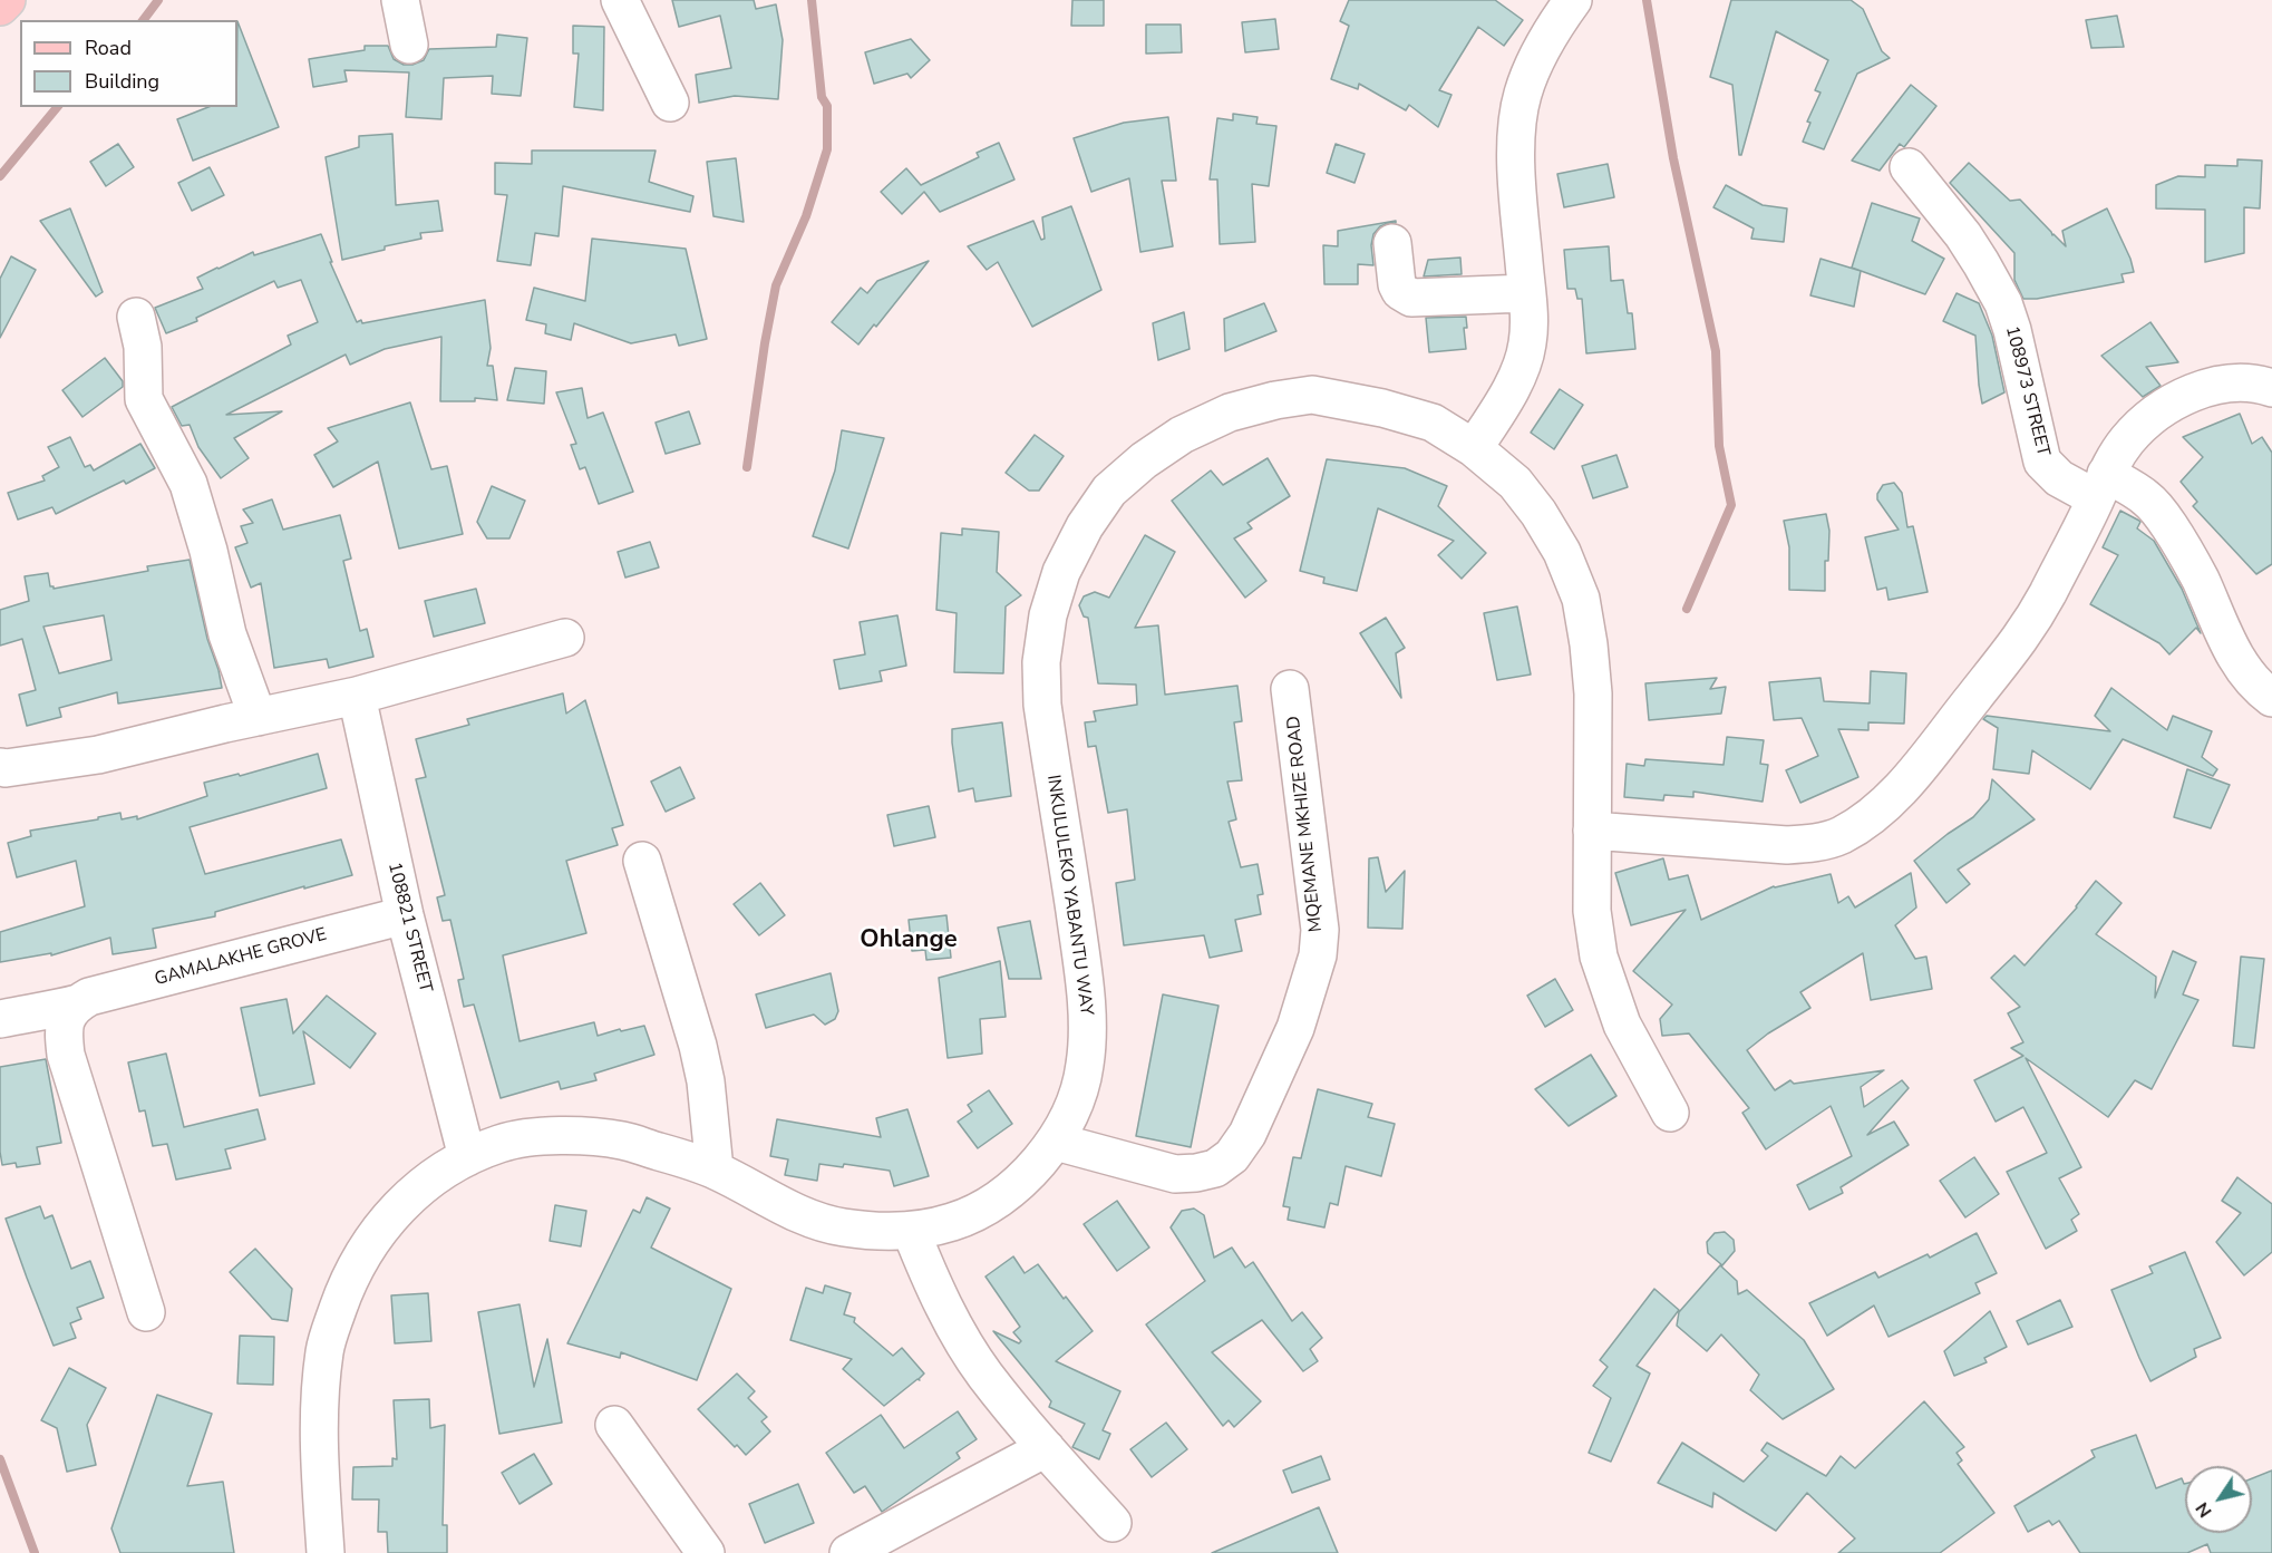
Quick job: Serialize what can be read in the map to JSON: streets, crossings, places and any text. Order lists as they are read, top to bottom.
{
  "streets": {
    "street": [
      "108973 STREET",
      "MQEMANE MKHIZE ROAD",
      "INKULULEKO YABANTU WAY",
      "108821 STREET",
      "GAMALAKHE GROVE"
    ]
  },
  "crossings": [
    ["MQEMANE MKHIZE ROAD", "INKULULEKO YABANTU WAY"],
    ["INKULULEKO YABANTU WAY", "108821 STREET"],
    ["108821 STREET", "GAMALAKHE GROVE"]
  ],
  "districts": ["Ohlange"],
  "legend": ["Road", "Building"],
  "north": "bottom left"
}
